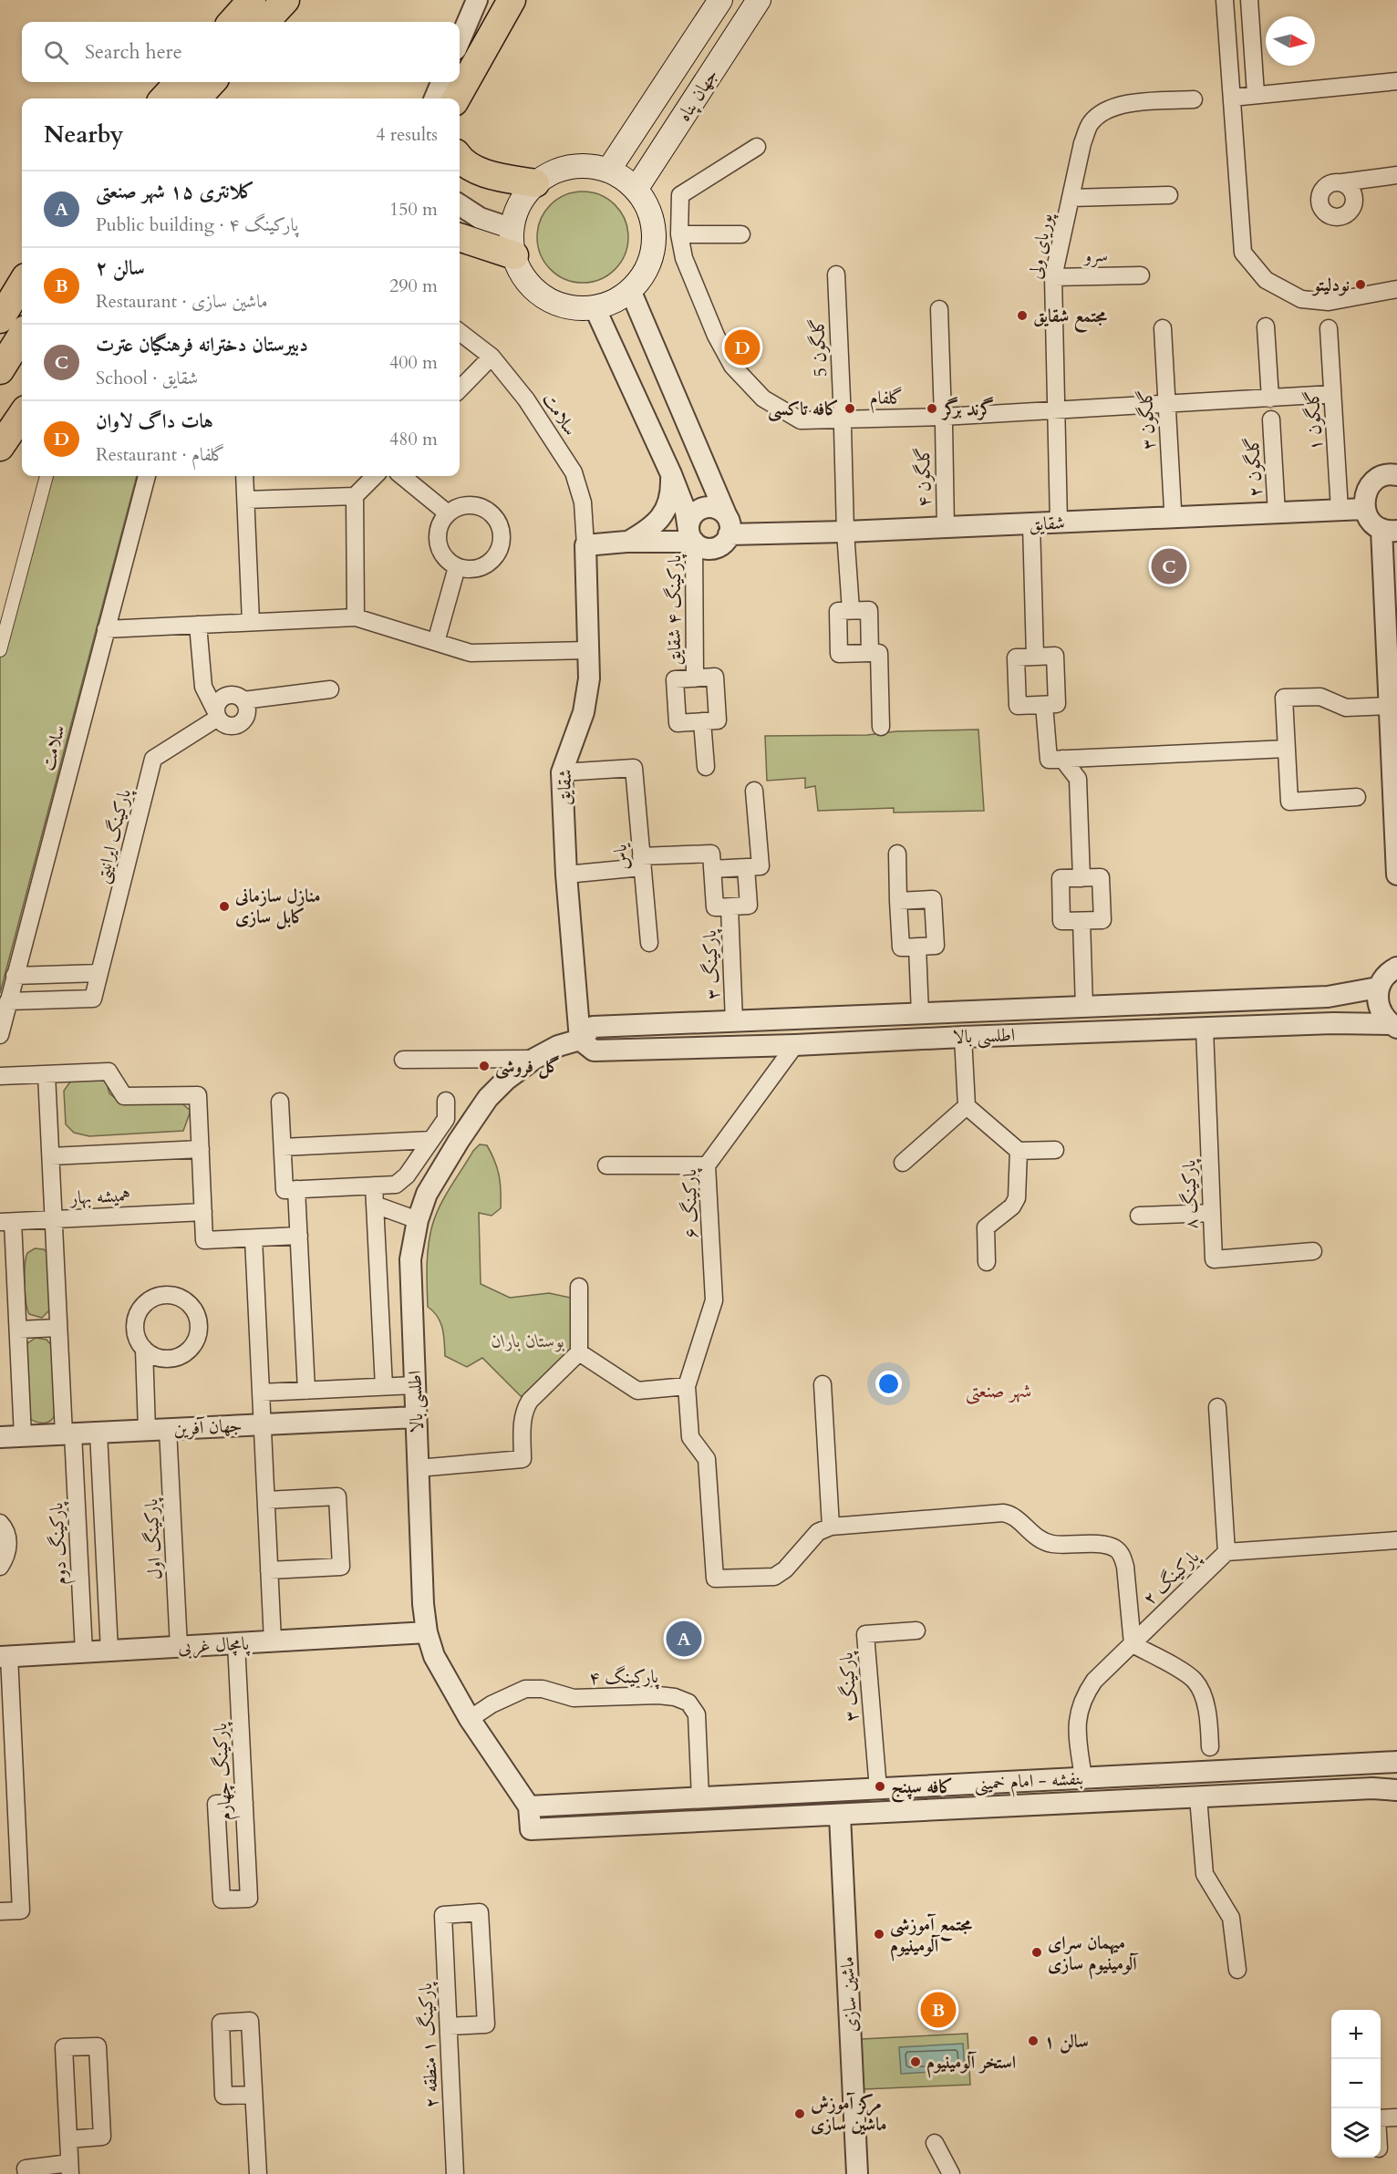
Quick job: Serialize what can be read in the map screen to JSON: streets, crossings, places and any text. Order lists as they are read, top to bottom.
{
  "streets": {
    "main road": ["جهان پناه"],
    "street": [
      "پوریای ولی",
      "سرو",
      "گلگون 5",
      "گلفام",
      "سلامت",
      "گلگون ۳",
      "گلگون ۱",
      "گلگون ۲",
      "گلگون ۴",
      "شقایق",
      "پارکینگ ۴ شقایق",
      "پارکینگ ایرانیتی",
      "یاس",
      "پارکینگ ۳",
      "اطلسی بالا",
      "پارکینگ ۸",
      "همیشه بهار",
      "پارکینگ ۶",
      "جهان آفرین",
      "پارکینگ اول",
      "پارکینگ دوم",
      "پارکینگ ۲",
      "پامچال غربی",
      "پارکینگ ۴",
      "پارکینگ چهارم",
      "بنفشه - امام خمینی",
      "ماشین سازی",
      "پارکینگ ۱ منطقه ۲"
    ]
  },
  "crossings": [
    ["پوریای ولی", "سرو"],
    ["پوریای ولی", "گلفام"],
    ["پوریای ولی", "شقایق"],
    ["گلگون 5", "گلفام"],
    ["گلگون 5", "شقایق"],
    ["گلفام", "گلگون ۳"],
    ["گلفام", "گلگون ۱"],
    ["گلفام", "گلگون ۴"],
    ["سلامت", "شقایق"],
    ["سلامت", "پارکینگ ایرانیتی"],
    ["گلگون ۱", "شقایق"],
    ["گلگون ۲", "شقایق"],
    ["گلگون ۴", "شقایق"],
    ["شقایق", "پارکینگ ۴ شقایق"],
    ["شقایق", "یاس"],
    ["شقایق", "اطلسی بالا"],
    ["پارکینگ ۳", "اطلسی بالا"],
    ["پارکینگ ۳", "بنفشه - امام خمینی"],
    ["اطلسی بالا", "پارکینگ ۸"],
    ["اطلسی بالا", "پارکینگ ۶"],
    ["اطلسی بالا", "جهان آفرین"],
    ["اطلسی بالا", "پامچال غربی"],
    ["اطلسی بالا", "پارکینگ ۴"],
    ["اطلسی بالا", "بنفشه - امام خمینی"],
    ["همیشه بهار", "پارکینگ دوم"],
    ["جهان آفرین", "پارکینگ اول"],
    ["جهان آفرین", "پارکینگ دوم"],
    ["پارکینگ اول", "پامچال غربی"],
    ["پارکینگ دوم", "پامچال غربی"],
    ["پارکینگ ۲", "بنفشه - امام خمینی"],
    ["پامچال غربی", "پارکینگ چهارم"],
    ["پارکینگ ۴", "بنفشه - امام خمینی"],
    ["بنفشه - امام خمینی", "ماشین سازی"]
  ],
  "districts": ["شهر صنعتی"],
  "parks": ["بوستان باران"],
  "places": [
    "نودلیتو",
    "مجتمع شقایق",
    "کافه تاکسی",
    "گرند برگر",
    "منازل سازمانی کابل سازی",
    "گل فروشی",
    "کافه سپنج",
    "مجتمع آموزشی آلومینیوم",
    "میهمان سرای آلومینیوم سازی",
    "سالن ۱",
    "استخر آلومینیوم",
    "مرکز آموزش ماشین سازی"
  ],
  "north": "right",
  "page": {
    "search": "Search here",
    "heading": ["Nearby", "4 results"],
    "list": [
      {
        "mark": "A",
        "name": "کلانتری ۱۵ شهر صنعتی",
        "note": "Public building · پارکینگ ۴",
        "value": "150 m"
      },
      {
        "mark": "B",
        "name": "سالن ۲",
        "note": "Restaurant · ماشین سازی",
        "value": "290 m"
      },
      {
        "mark": "C",
        "name": "دبیرستان دخترانه فرهنگیان عترت",
        "note": "School · شقایق",
        "value": "400 m"
      },
      {
        "mark": "D",
        "name": "هات داگ لاوان",
        "note": "Restaurant · گلفام",
        "value": "480 m"
      }
    ],
    "pins": [
      "D",
      "C",
      "A",
      "B"
    ],
    "map_buttons": ["+", "−"]
  }
}
